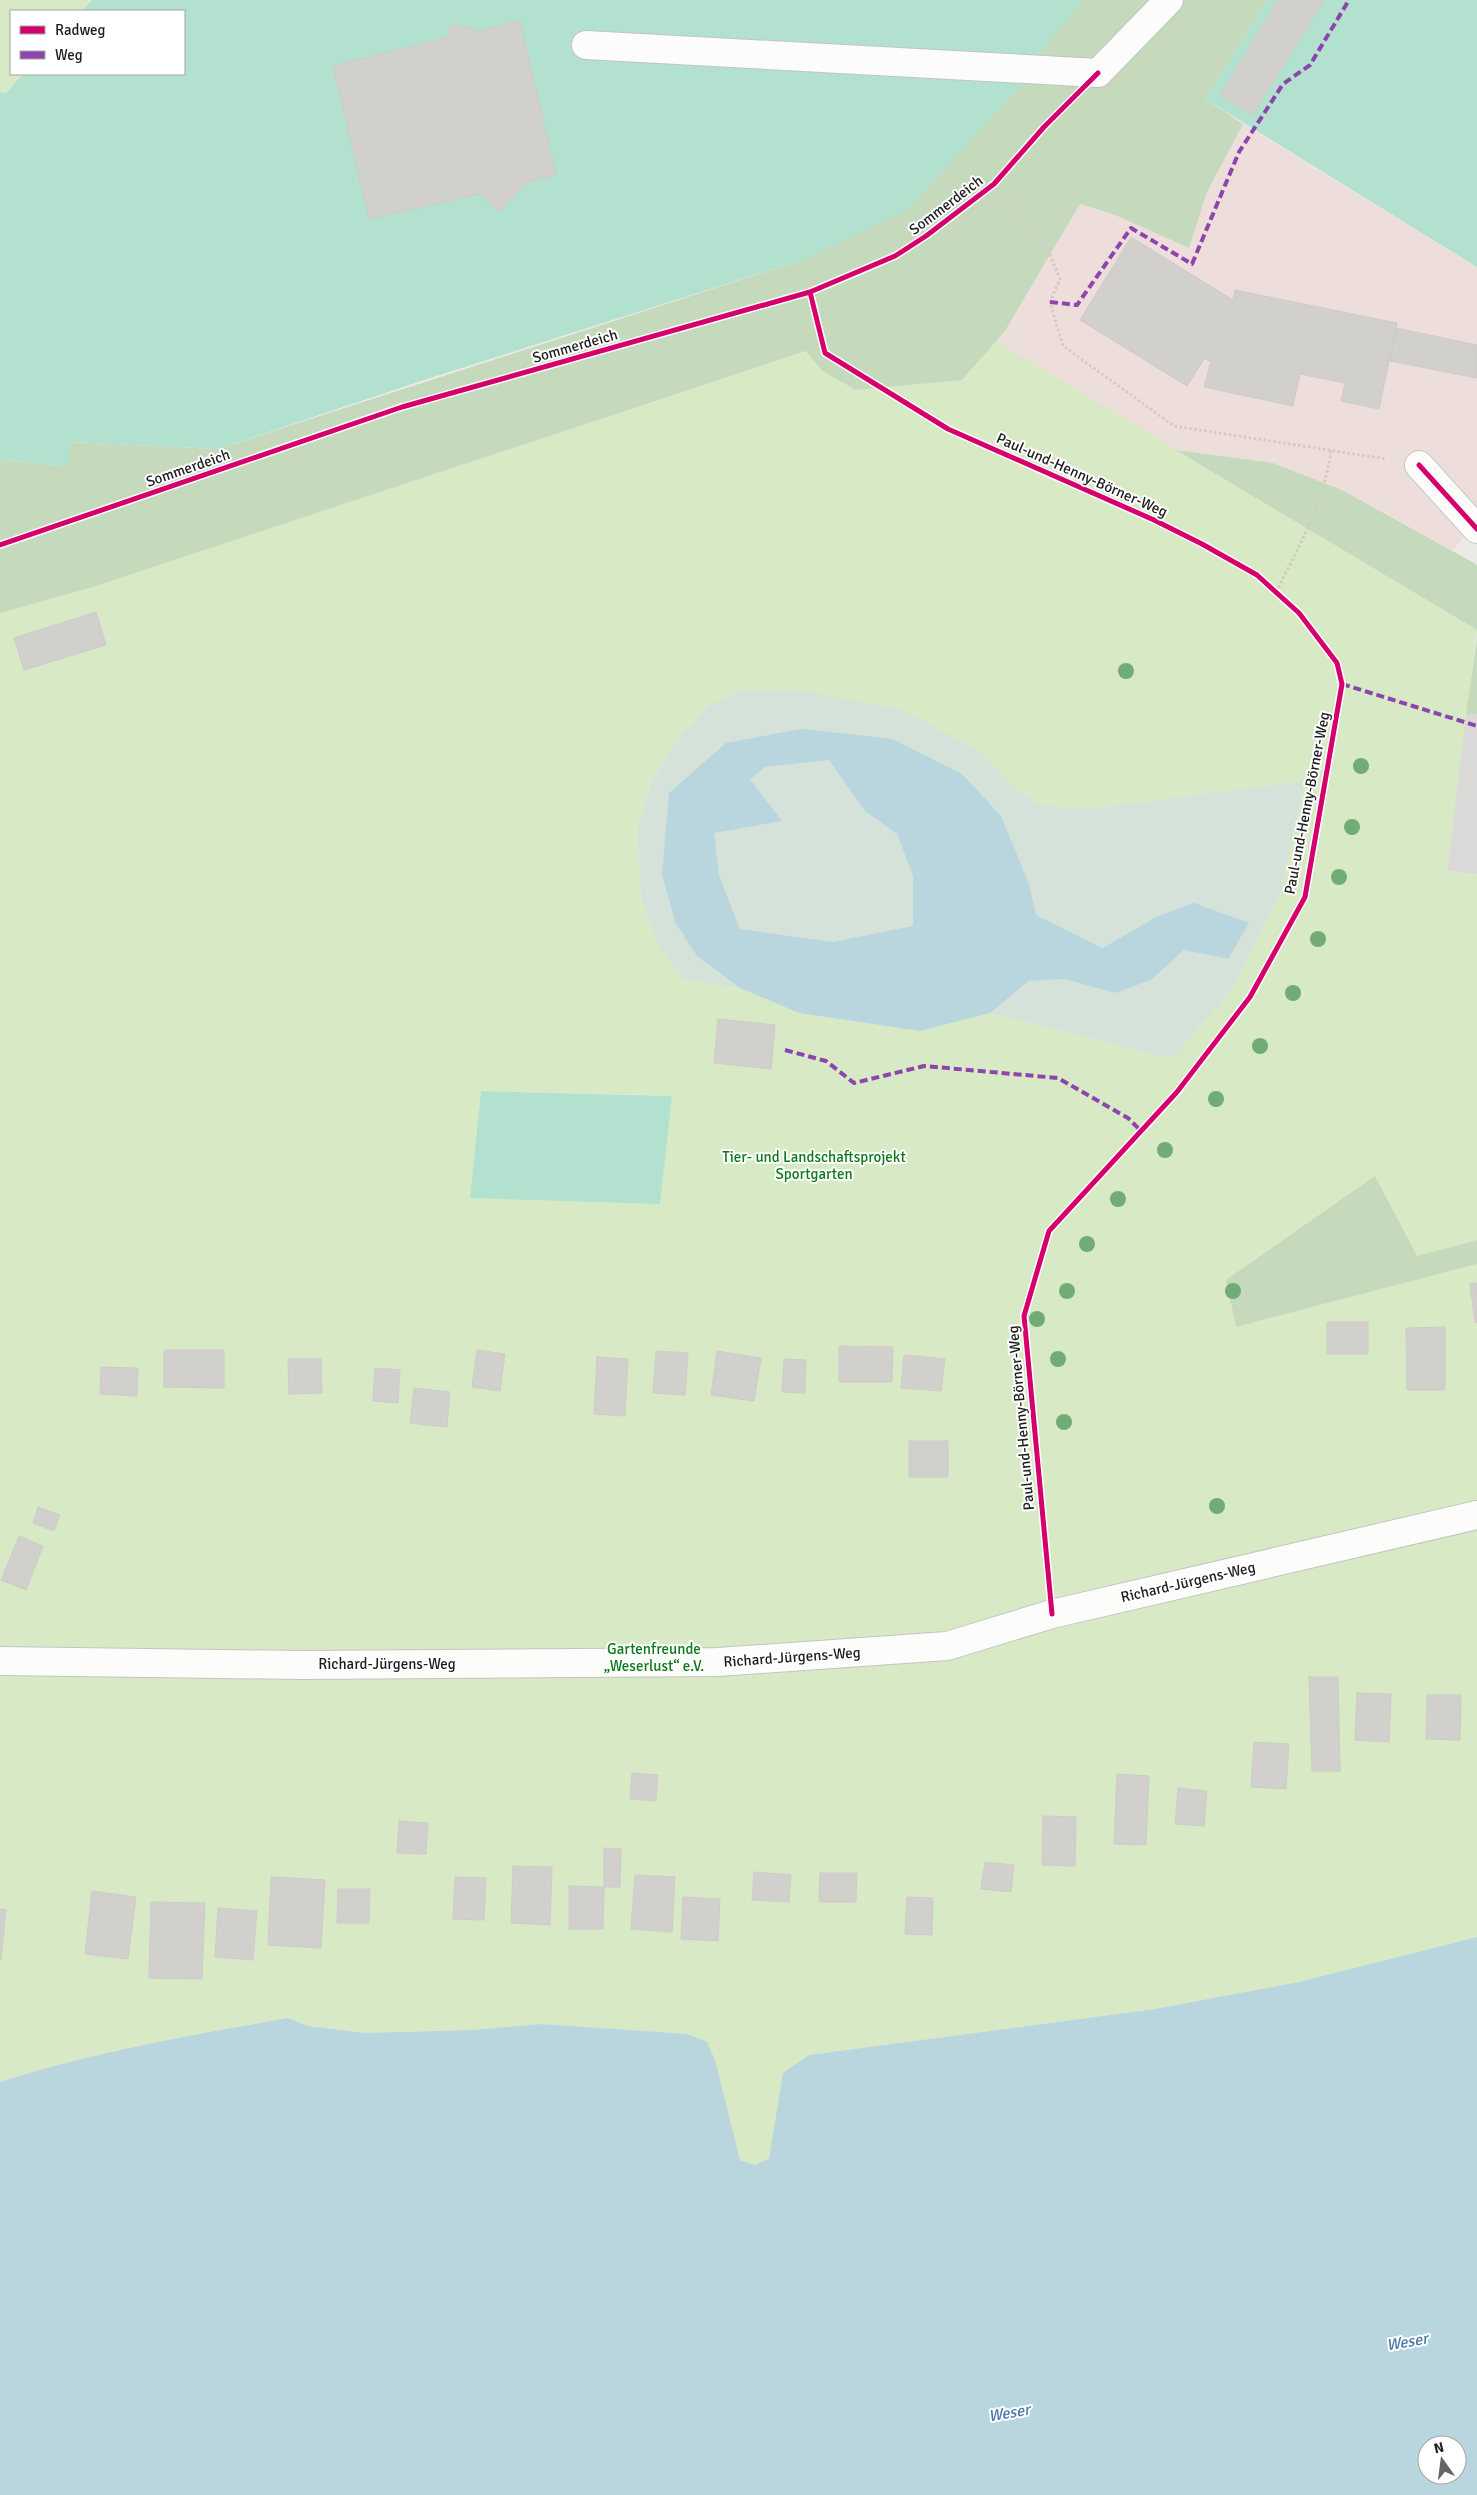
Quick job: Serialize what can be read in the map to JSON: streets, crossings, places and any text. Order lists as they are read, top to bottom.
{
  "streets": {
    "street": ["Richard-Jürgens-Weg"],
    "cycle path": ["Sommerdeich", "Paul-und-Henny-Börner-Weg"]
  },
  "water": ["Weser"],
  "parks": ["Tier- und Landschaftsprojekt Sportgarten", "Gartenfreunde „Weserlust“ e.V."],
  "legend": ["Radweg", "Weg"],
  "north": "top"
}
